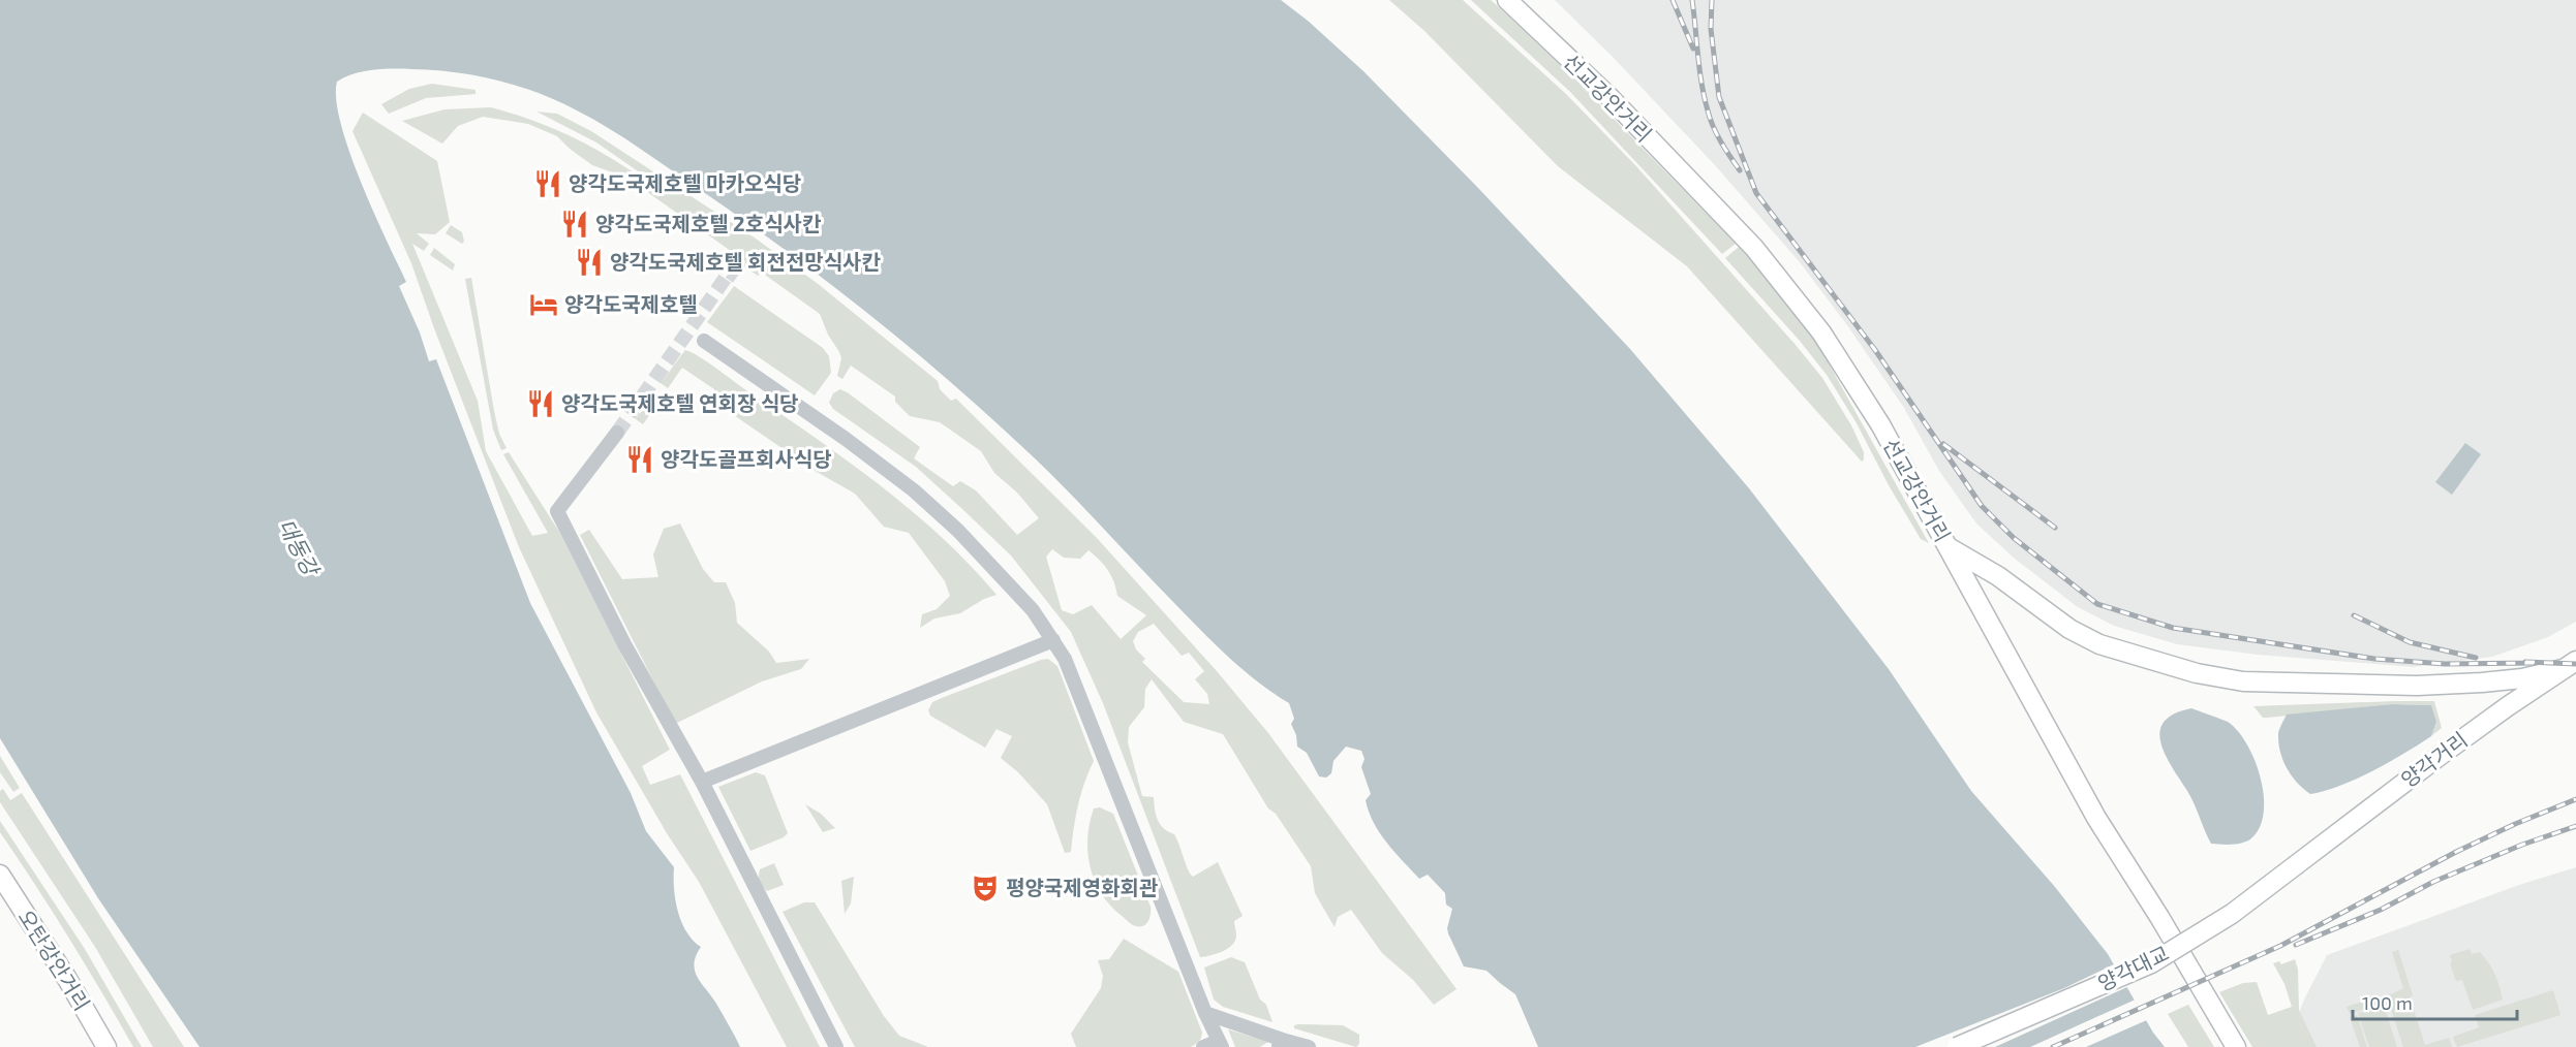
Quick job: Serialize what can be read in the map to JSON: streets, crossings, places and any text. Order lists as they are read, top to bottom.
{
  "streets": {
    "main road": [
      "선교강안거리",
      "양각거리",
      "오탄강안거리",
      "양각대교"
    ]
  },
  "crossings": [
    ["양각거리", "양각대교"]
  ],
  "water": ["대동강"],
  "places": {
    "restaurant": [
      "양각도국제호텔 마카오식당",
      "양각도국제호텔 2호식사칸",
      "양각도국제호텔 회전전망식사칸",
      "양각도국제호텔 연회장 식당",
      "양각도골프회사식당"
    ],
    "hotel": ["양각도국제호텔"],
    "theatre": ["평양국제영화회관"]
  },
  "scale_bar": "100 m"
}
